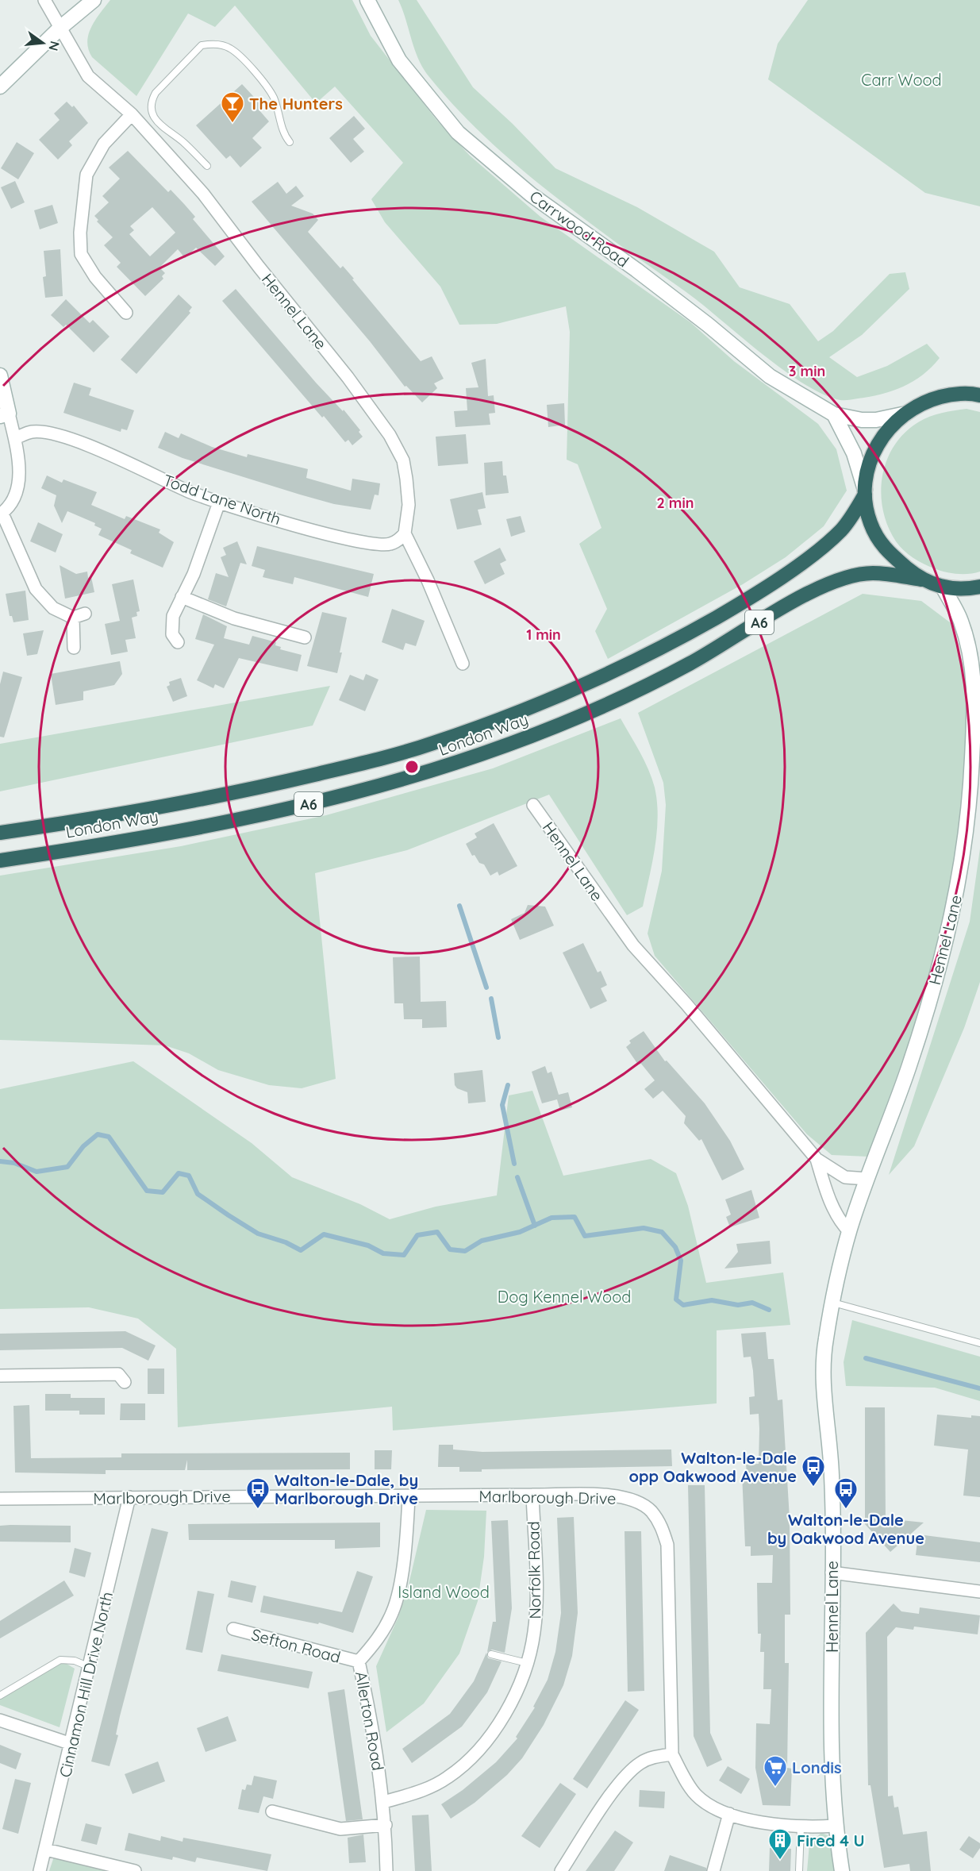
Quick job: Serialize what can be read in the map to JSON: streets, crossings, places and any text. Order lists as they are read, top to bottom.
{
  "streets": {
    "highway": ["A6", "London Way"],
    "main road": ["Carrwood Road", "Hennel Lane"],
    "street": [
      "Todd Lane North",
      "Marlborough Drive",
      "Norfolk Road",
      "Sefton Road",
      "Cinnamon Hill Drive North",
      "Allerton Road"
    ]
  },
  "crossings": [
    ["Carrwood Road", "A6"],
    ["Hennel Lane", "Todd Lane North"],
    ["Hennel Lane", "A6"],
    ["Hennel Lane", "Marlborough Drive"],
    ["A6", "London Way"],
    ["Marlborough Drive", "Norfolk Road"],
    ["Marlborough Drive", "Cinnamon Hill Drive North"],
    ["Marlborough Drive", "Allerton Road"],
    ["Norfolk Road", "Allerton Road"],
    ["Sefton Road", "Allerton Road"]
  ],
  "parks": ["Carr Wood", "Dog Kennel Wood", "Island Wood"],
  "places": {
    "bar": ["The Hunters"],
    "bus stop": ["Walton-le-Dale opp Oakwood Avenue", "Walton-le-Dale, by Marlborough Drive", "Walton-le-Dale by Oakwood Avenue"],
    "supermarket": ["Londis"],
    "building": ["Fired 4 U"]
  },
  "north": "right",
  "rings": ["3 min", "2 min", "1 min"]
}
